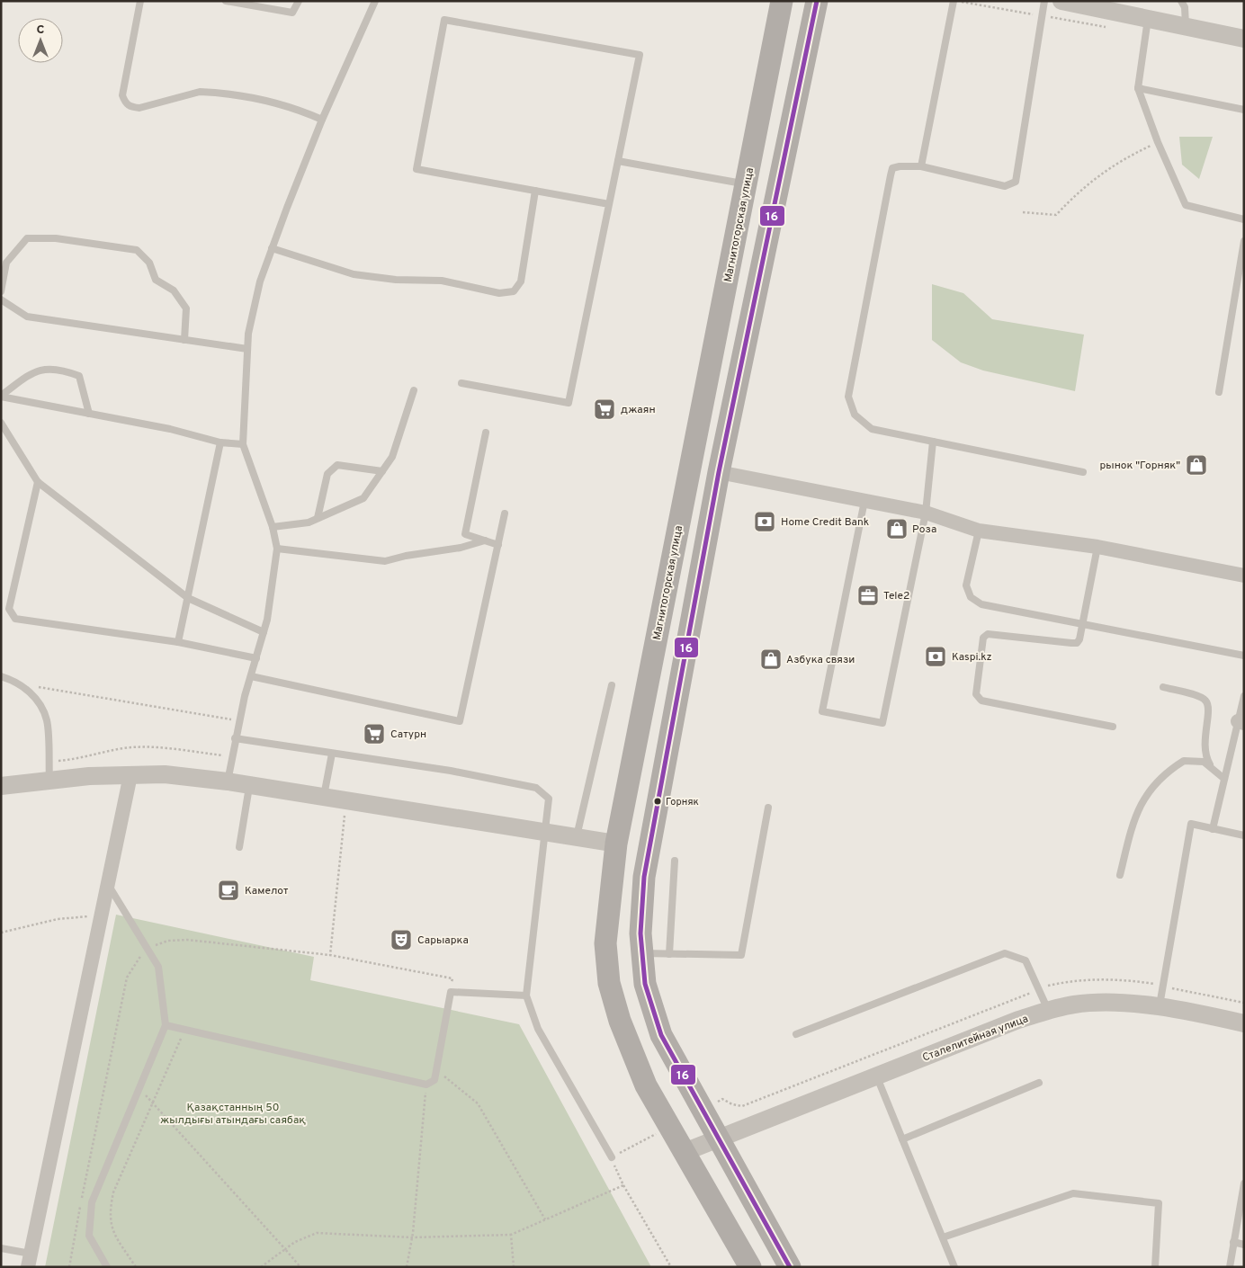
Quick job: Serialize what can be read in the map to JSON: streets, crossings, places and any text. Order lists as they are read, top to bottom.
{
  "streets": {
    "main road": ["Магнитогорская улица"],
    "street": ["Сталелитейная улица"]
  },
  "parks": ["Қазақстанның 50 жылдығы атындағы саябақ"],
  "places": {
    "supermarket": ["джаян", "Сатурн"],
    "shop": ["рынок \"Горняк\"", "Роза", "Азбука связи"],
    "bank": ["Home Credit Bank", "Kaspi.kz"],
    "office": ["Tele2"],
    "other": ["Горняк"],
    "cafe": ["Камелот"],
    "theatre": ["Сарыарка"]
  },
  "lines": ["transit line 16"],
  "north": "top"
}
